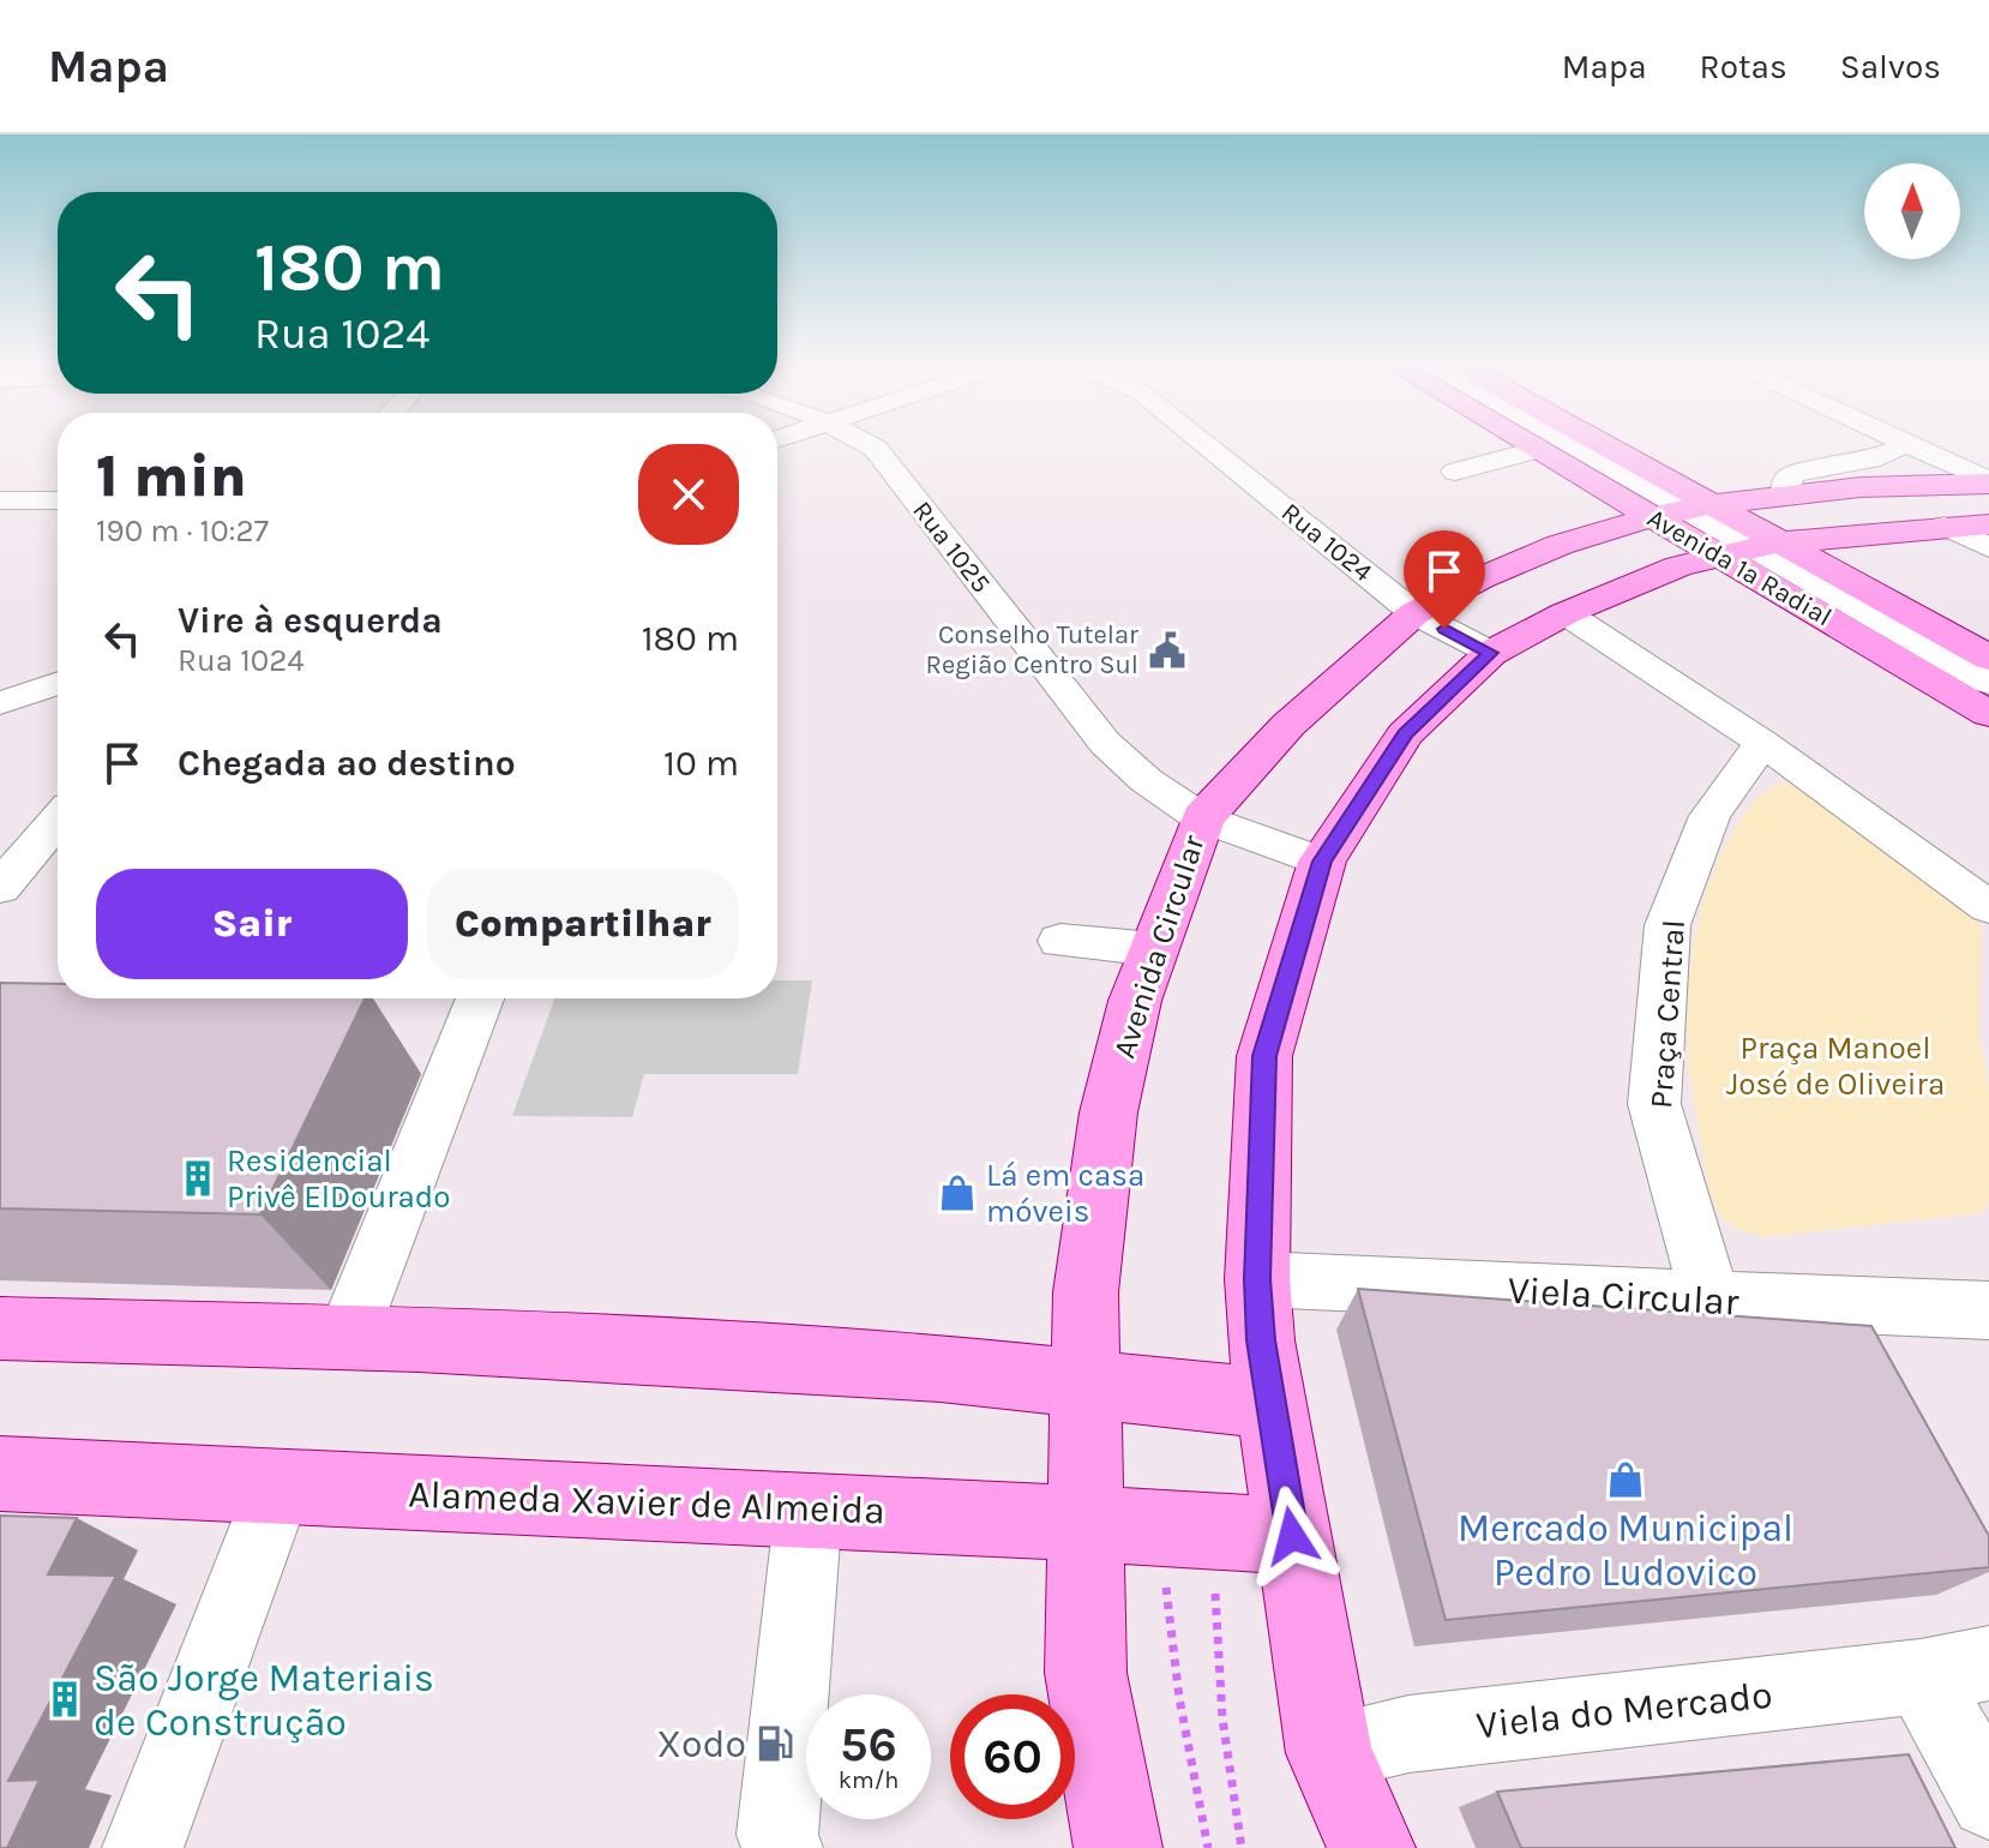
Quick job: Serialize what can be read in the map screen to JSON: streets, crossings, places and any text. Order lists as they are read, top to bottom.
{
  "streets": {
    "main road": ["Avenida 1ª Radial", "Avenida Circular", "Alameda Xavier de Almeida"],
    "street": [
      "Rua 1024",
      "Rua 1025",
      "Praça Central",
      "Viela Circular",
      "Viela do Mercado"
    ]
  },
  "crossings": [
    ["Rua 1024", "Avenida Circular"],
    ["Rua 1025", "Avenida Circular"],
    ["Avenida 1ª Radial", "Avenida Circular"],
    ["Avenida Circular", "Alameda Xavier de Almeida"],
    ["Praça Central", "Viela Circular"]
  ],
  "parks": ["Praça Manoel José de Oliveira"],
  "places": {
    "public building": ["Conselho Tutelar Região Centro Sul"],
    "building": ["Residencial Privê ElDourado", "São Jorge Materiais de Construção"],
    "shop": ["Lá em casa móveis", "Mercado Municipal Pedro Ludovico"],
    "fuel station": ["Xodo"]
  },
  "north": "top",
  "page": {
    "header": "Mapa",
    "nav": ["Mapa", "Rotas", "Salvos"],
    "turn": ["180 m", "Rua 1024"],
    "heading": ["1 min", "190 m · 10:27"],
    "list": [
      {
        "name": "Vire à esquerda",
        "note": "Rua 1024",
        "value": "180 m"
      },
      {
        "name": "Chegada ao destino",
        "value": "10 m"
      }
    ],
    "buttons": ["Sair", "Compartilhar"],
    "speed": "56 km/h",
    "limit": "60"
  }
}
